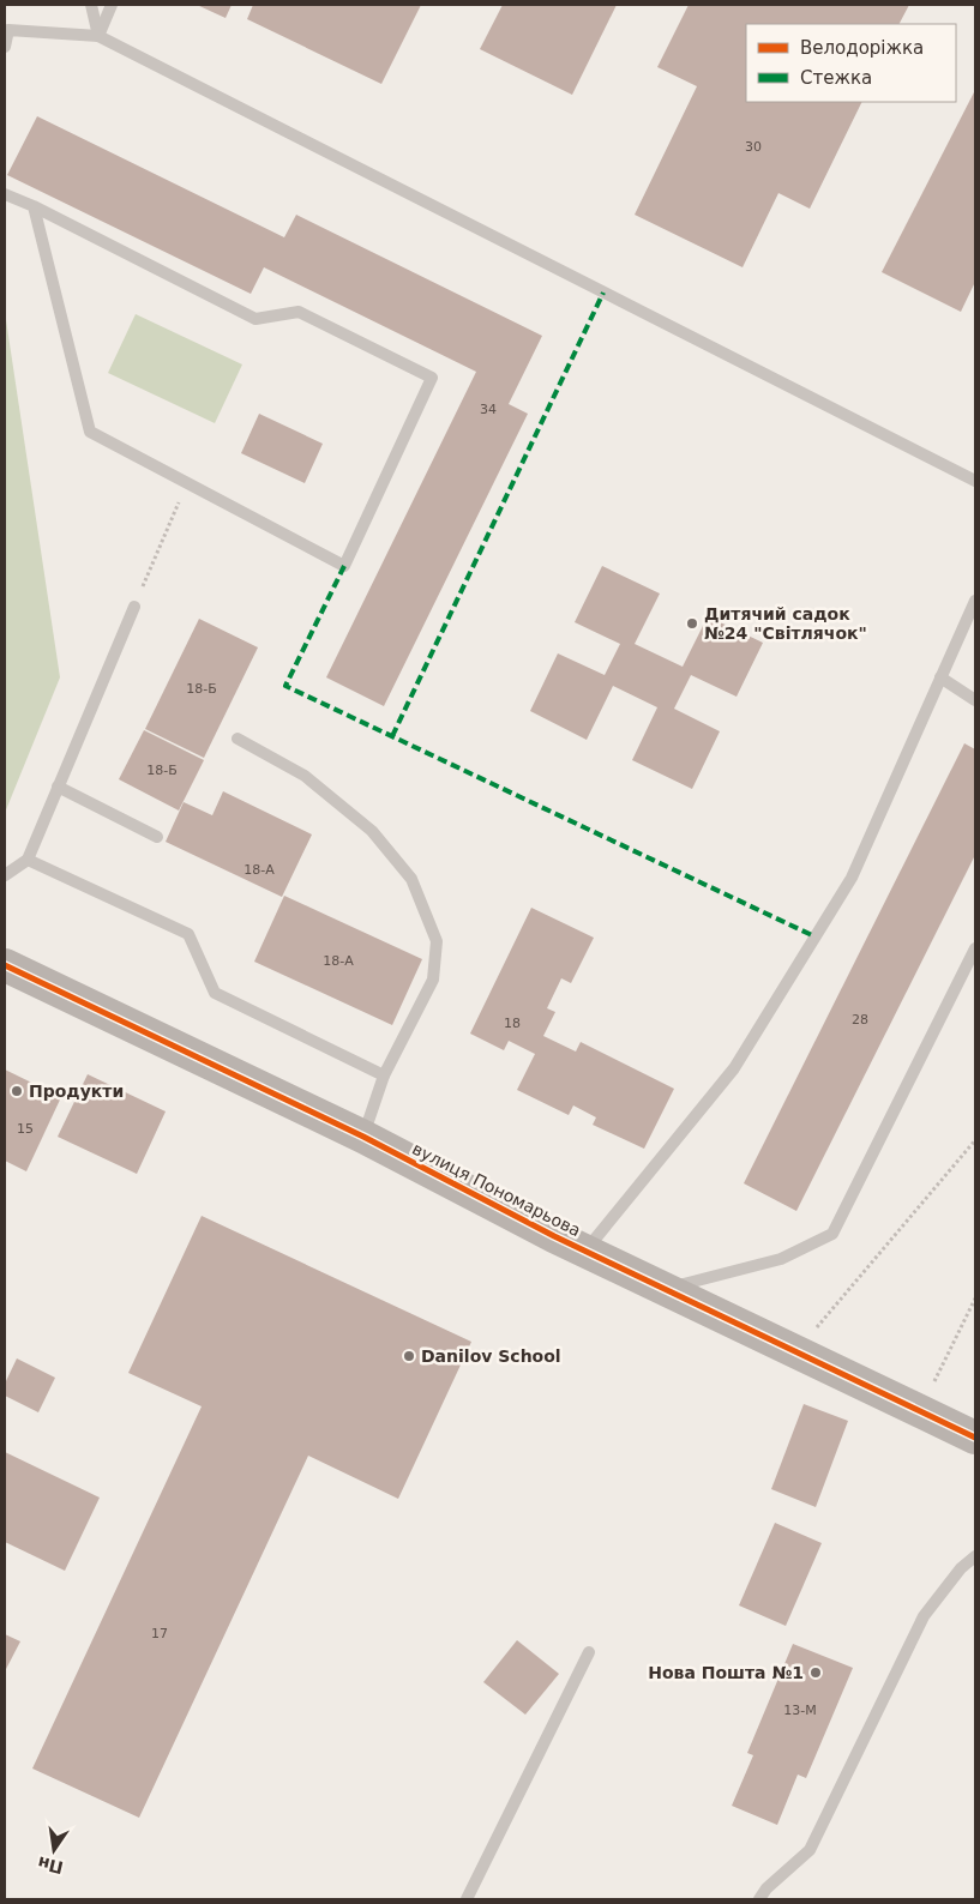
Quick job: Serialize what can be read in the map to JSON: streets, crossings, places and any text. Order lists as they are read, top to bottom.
{
  "streets": {
    "street": ["вулиця Пономарьова"]
  },
  "places": [
    "Дитячий садок №24 \"Світлячок\"",
    "Продукти",
    "Danilov School",
    "Нова Пошта №1"
  ],
  "house_numbers": [
    "30",
    "34",
    "18-Б",
    "18-Б",
    "18-А",
    "18-А",
    "28",
    "18",
    "15",
    "17",
    "13-М"
  ],
  "legend": ["Велодоріжка", "Стежка"],
  "north": "bottom"
}
